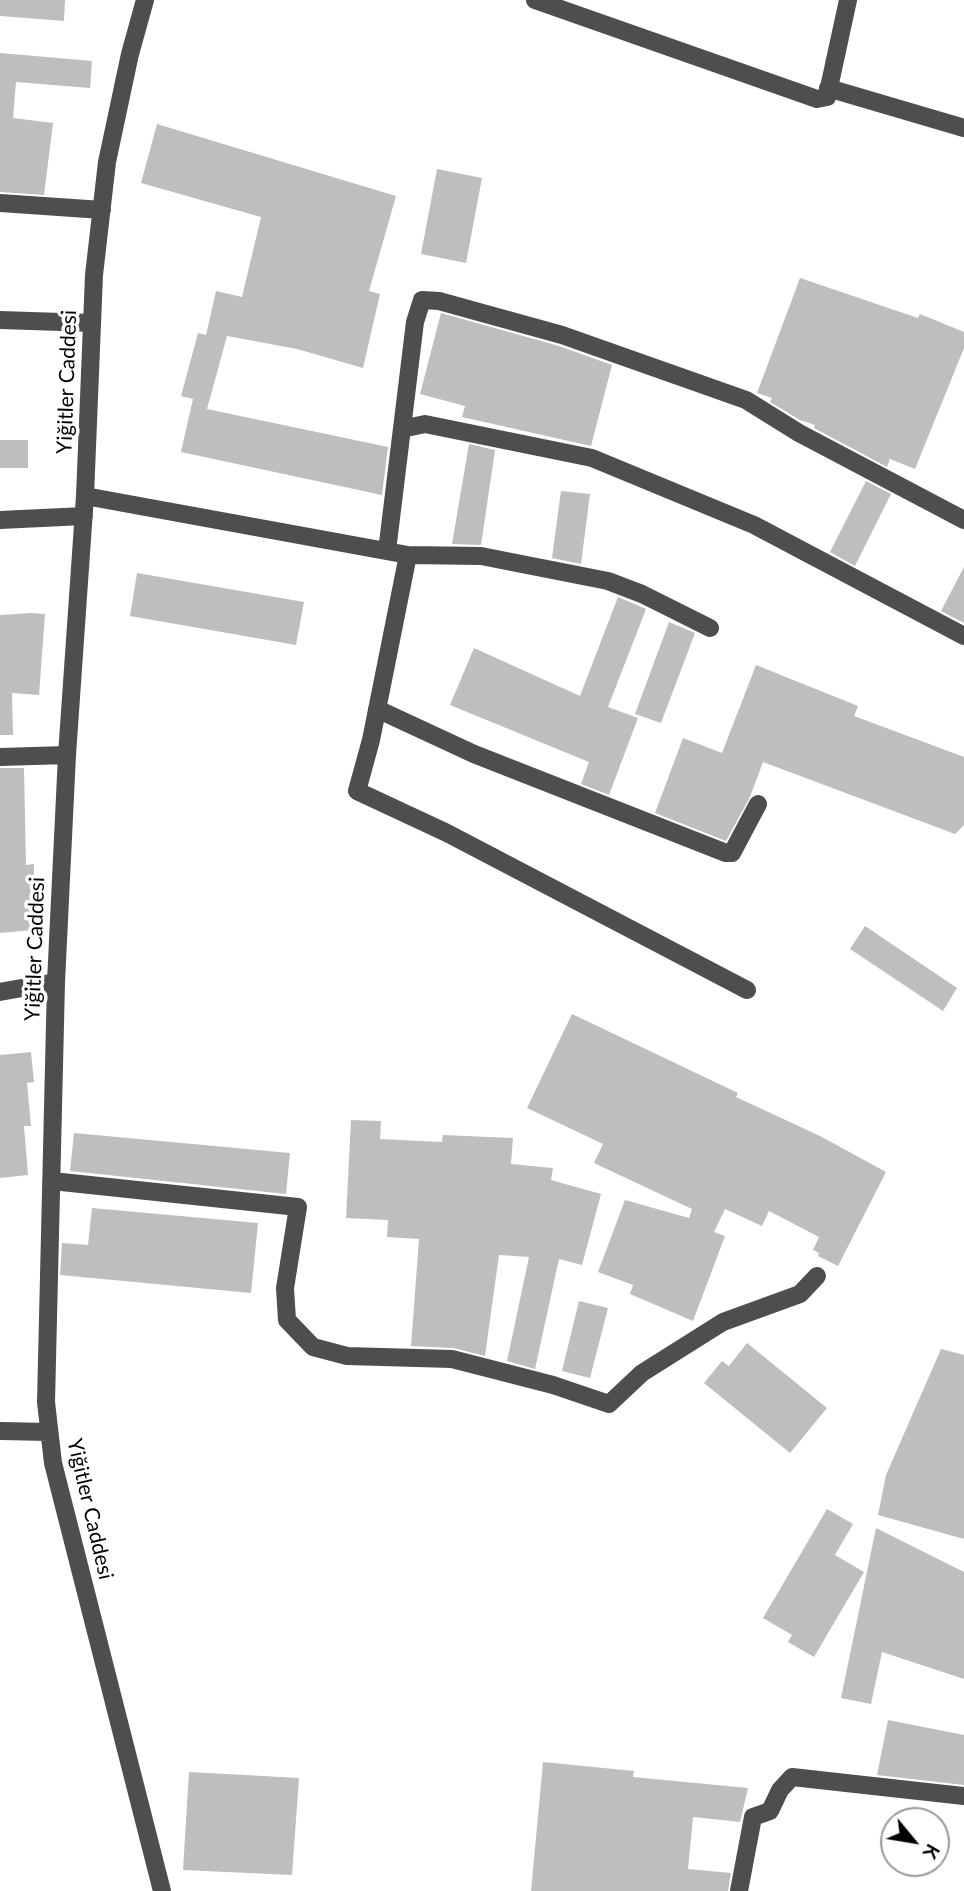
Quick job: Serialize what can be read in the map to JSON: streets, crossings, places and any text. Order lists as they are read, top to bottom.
{
  "streets": {
    "street": ["Yiğitler Caddesi"]
  },
  "north": "bottom right"
}
